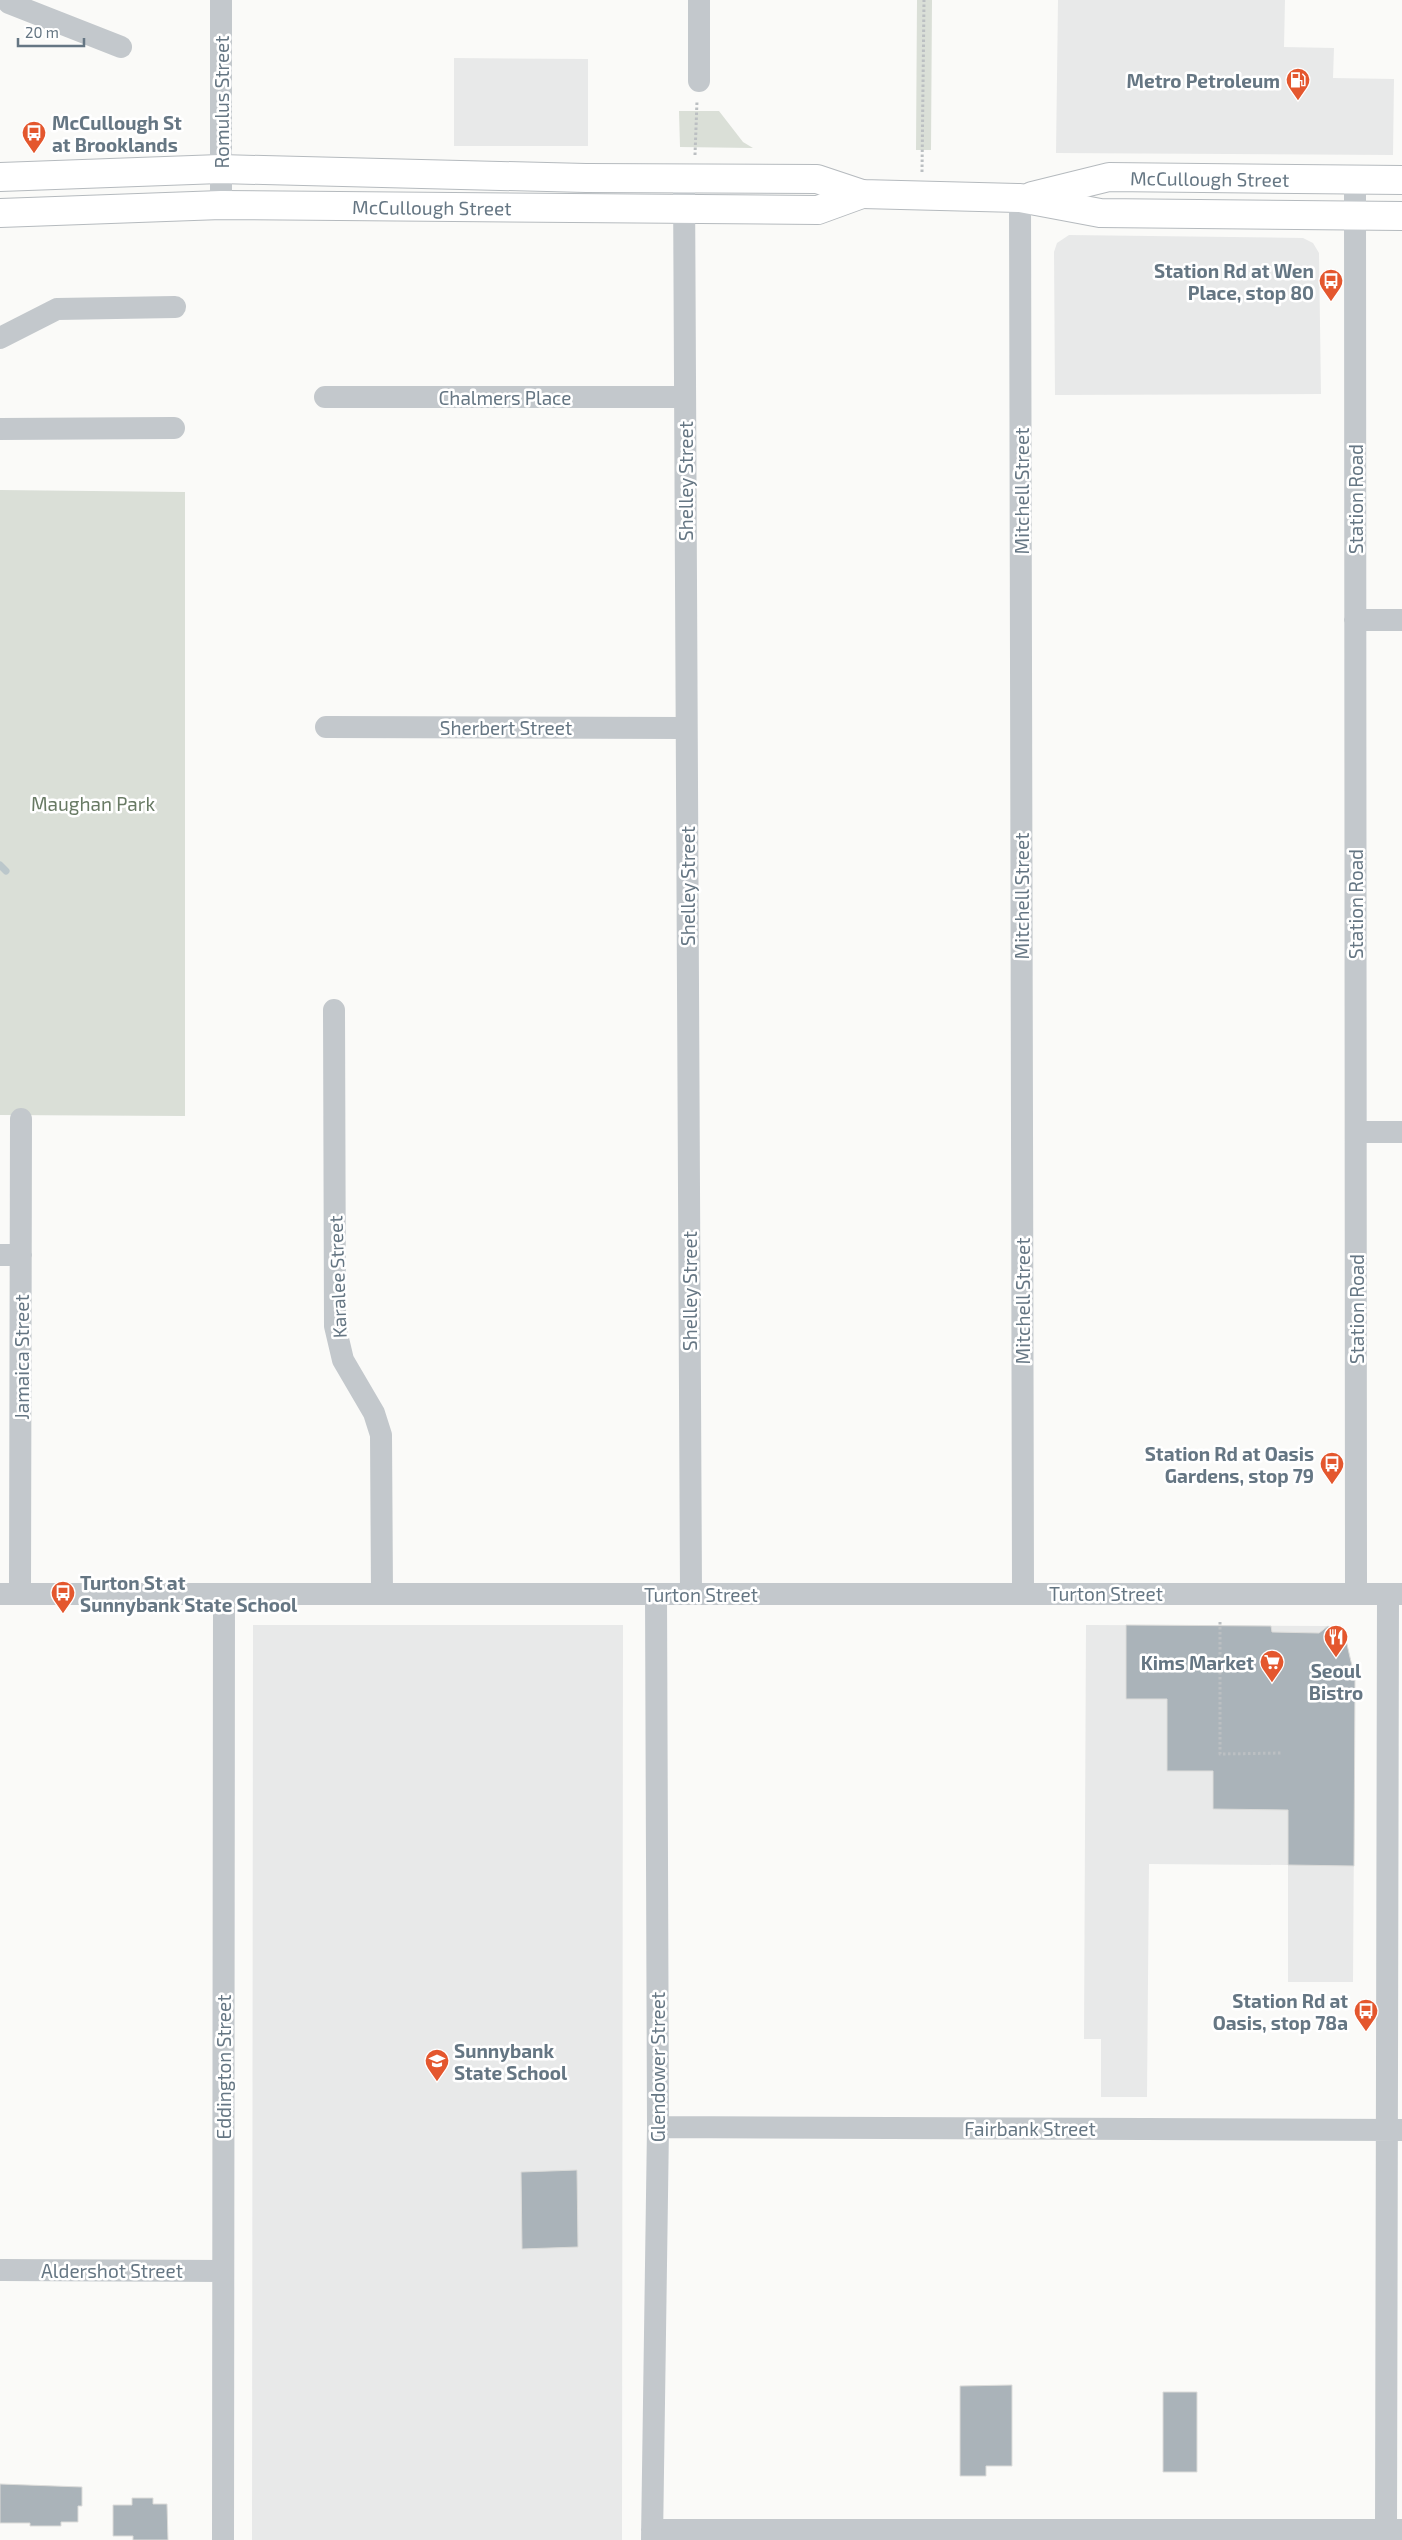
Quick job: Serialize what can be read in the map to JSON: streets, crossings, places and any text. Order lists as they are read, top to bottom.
{
  "streets": {
    "main road": ["McCullough Street"],
    "street": [
      "Romulus Street",
      "Chalmers Place",
      "Shelley Street",
      "Mitchell Street",
      "Station Road",
      "Sherbert Street",
      "Karalee Street",
      "Jamaica Street",
      "Turton Street",
      "Eddington Street",
      "Glendower Street",
      "Fairbank Street",
      "Aldershot Street"
    ]
  },
  "crossings": [
    ["Romulus Street", "McCullough Street"],
    ["McCullough Street", "Shelley Street"],
    ["McCullough Street", "Mitchell Street"],
    ["McCullough Street", "Station Road"],
    ["Chalmers Place", "Shelley Street"],
    ["Shelley Street", "Sherbert Street"],
    ["Shelley Street", "Turton Street"],
    ["Mitchell Street", "Turton Street"],
    ["Station Road", "Turton Street"],
    ["Karalee Street", "Turton Street"],
    ["Jamaica Street", "Turton Street"],
    ["Turton Street", "Eddington Street"],
    ["Turton Street", "Glendower Street"],
    ["Eddington Street", "Aldershot Street"],
    ["Glendower Street", "Fairbank Street"]
  ],
  "parks": ["Maughan Park"],
  "places": {
    "fuel station": ["Metro Petroleum"],
    "bus stop": [
      "McCullough St at Brooklands",
      "Station Rd at Wen Place, stop 80",
      "Station Rd at Oasis Gardens, stop 79",
      "Turton St at Sunnybank State School",
      "Station Rd at Oasis, stop 78a"
    ],
    "restaurant": ["Seoul Bistro"],
    "supermarket": ["Kims Market"],
    "school or university": ["Sunnybank State School"]
  },
  "scale_bar": "20 m"
}
